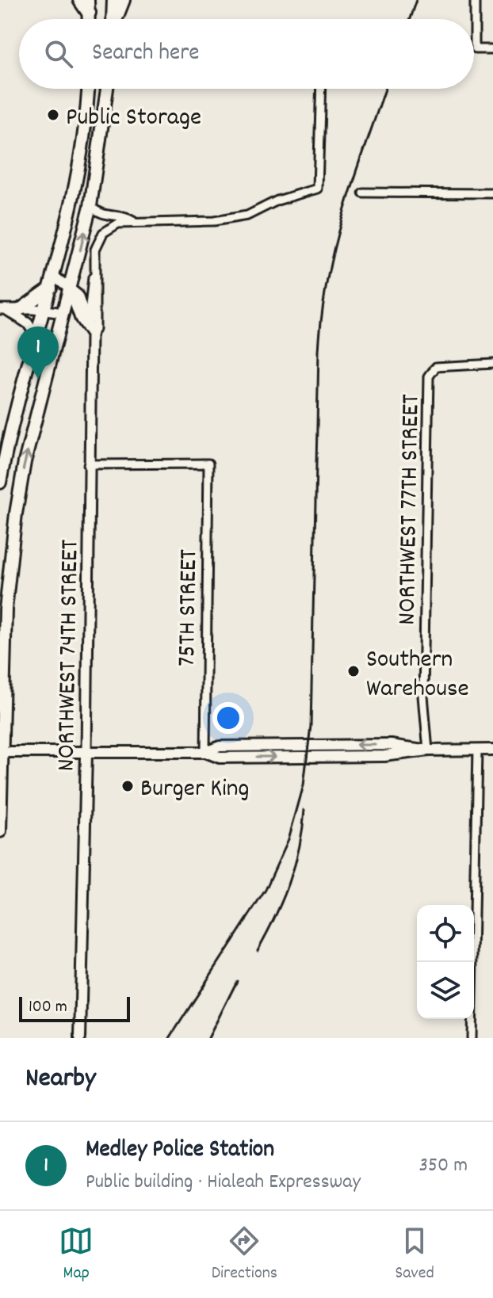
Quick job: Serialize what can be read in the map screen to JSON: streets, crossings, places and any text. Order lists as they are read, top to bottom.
{
  "streets": {
    "main road": ["NORTHWEST 74TH STREET"],
    "street": ["NORTHWEST 77TH STREET", "75TH STREET"]
  },
  "crossings": [
    ["75TH STREET", "NORTHWEST 74TH STREET"]
  ],
  "places": ["Public Storage", "Southern Warehouse", "Burger King"],
  "scale_bar": "100 m",
  "page": {
    "search": "Search here",
    "pins": "1",
    "scale": "100 m",
    "heading": "Nearby",
    "list": [
      {
        "mark": "1",
        "name": "Medley Police Station",
        "note": "Public building · Hialeah Expressway",
        "value": "350 m"
      }
    ],
    "nav": ["Map", "Directions", "Saved"]
  }
}
